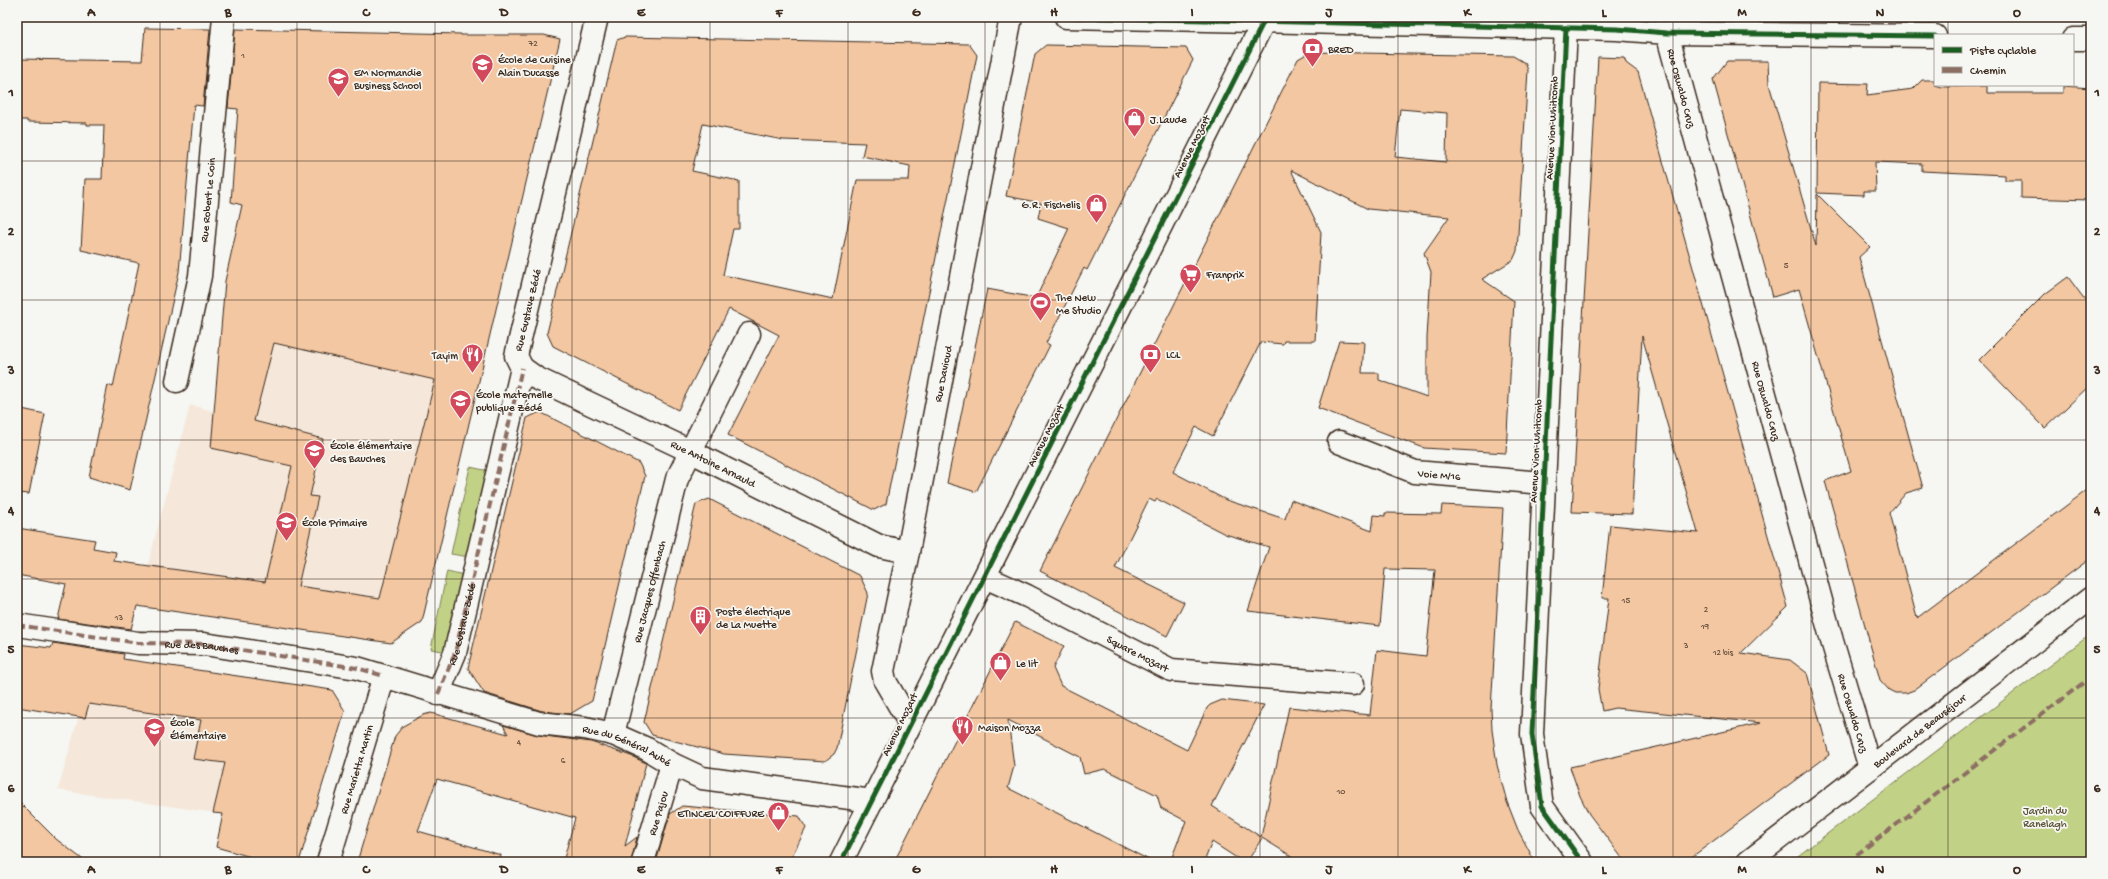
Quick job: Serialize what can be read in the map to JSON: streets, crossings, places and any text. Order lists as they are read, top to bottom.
{
  "streets": {
    "street": [
      "Rue Oswaldo Cruz",
      "Avenue Vion-Whitcomb",
      "Avenue Mozart",
      "Rue Robert Le Coin",
      "Rue Gustave Zédé",
      "Rue Davioud",
      "Rue Antoine Arnauld",
      "Voie M/16",
      "Rue Jacques Offenbach",
      "Rue des Bauches",
      "Square Mozart",
      "Boulevard de Beauséjour",
      "Rue du Général Aubé",
      "Rue Marietta Martin",
      "Rue Pajou"
    ]
  },
  "crossings": [
    ["Rue Oswaldo Cruz", "Boulevard de Beauséjour"],
    ["Avenue Vion-Whitcomb", "Voie M/16"],
    ["Avenue Mozart", "Rue Davioud"],
    ["Avenue Mozart", "Square Mozart"],
    ["Avenue Mozart", "Rue du Général Aubé"],
    ["Rue Gustave Zédé", "Rue Antoine Arnauld"],
    ["Rue Gustave Zédé", "Rue du Général Aubé"],
    ["Rue Davioud", "Rue Antoine Arnauld"],
    ["Rue Antoine Arnauld", "Rue Jacques Offenbach"],
    ["Rue Jacques Offenbach", "Rue du Général Aubé"],
    ["Rue des Bauches", "Rue du Général Aubé"],
    ["Rue des Bauches", "Rue Marietta Martin"],
    ["Rue du Général Aubé", "Rue Marietta Martin"],
    ["Rue du Général Aubé", "Rue Pajou"]
  ],
  "parks": ["Jardin du Ranelagh"],
  "places": {
    "bank": ["BRED", "LCL"],
    "school or university": [
      "École de Cuisine Alain Ducasse",
      "EM Normandie Business School",
      "École maternelle publique Zédé",
      "École élémentaire des Bauches",
      "École Primaire",
      "École Élémentaire"
    ],
    "shop": [
      "J.Laude",
      "G.R. Fischelis",
      "Le lit",
      "ETINCEL’COIFFURE"
    ],
    "supermarket": ["Franprix"],
    "sports": ["The New Me Studio"],
    "restaurant": ["Tayim", "Maison Mozza"],
    "building": ["Poste électrique de La Muette"]
  },
  "house_numbers": [
    "72",
    "1",
    "5",
    "15",
    "2",
    "13",
    "19",
    "3",
    "12 bis",
    "4",
    "6",
    "10"
  ],
  "legend": ["Piste cyclable", "Chemin"],
  "grid": {
    "columns": [
      "A",
      "B",
      "C",
      "D",
      "E",
      "F",
      "G",
      "H",
      "I",
      "J",
      "K",
      "L",
      "M",
      "N",
      "O"
    ],
    "rows": [
      "1",
      "2",
      "3",
      "4",
      "5",
      "6"
    ]
  }
}
